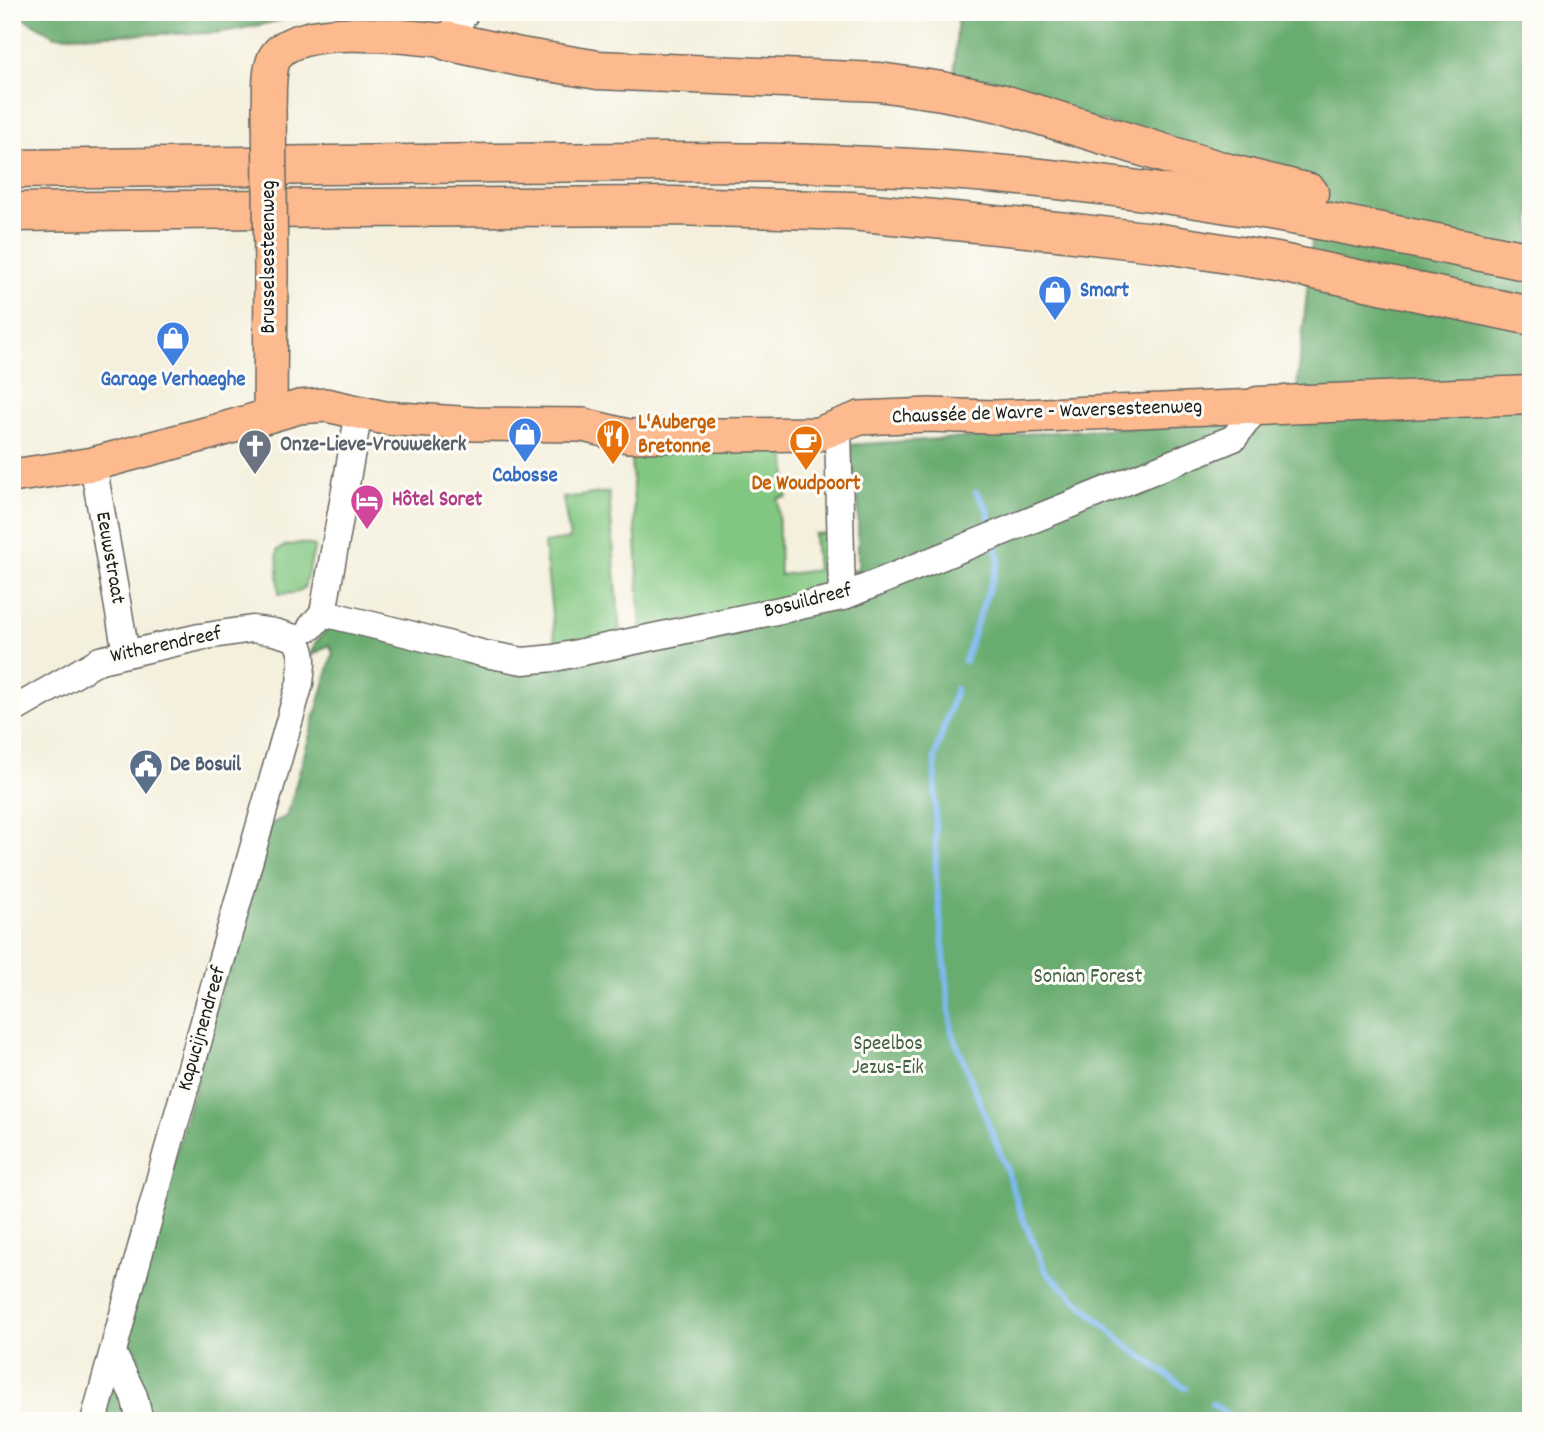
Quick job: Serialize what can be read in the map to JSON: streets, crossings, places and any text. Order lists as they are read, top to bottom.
{
  "streets": {
    "main road": ["Brusselsesteenweg", "Chaussée de Wavre - Waversesteenweg"],
    "street": [
      "Eeuwstraat",
      "Bosuildreef",
      "Witherendreef",
      "Kapucijnendreef"
    ]
  },
  "crossings": [
    ["Chaussée de Wavre - Waversesteenweg", "Bosuildreef"],
    ["Eeuwstraat", "Witherendreef"],
    ["Witherendreef", "Kapucijnendreef"]
  ],
  "parks": ["Sonian Forest", "Speelbos Jezus-Eik"],
  "places": {
    "shop": ["Smart", "Garage Verhaeghe", "Cabosse"],
    "restaurant": ["L'Auberge Bretonne"],
    "cafe": ["De Woudpoort"],
    "church": ["Onze-Lieve-Vrouwekerk"],
    "hotel": ["Hôtel Soret"],
    "public building": ["De Bosuil"]
  }
}
